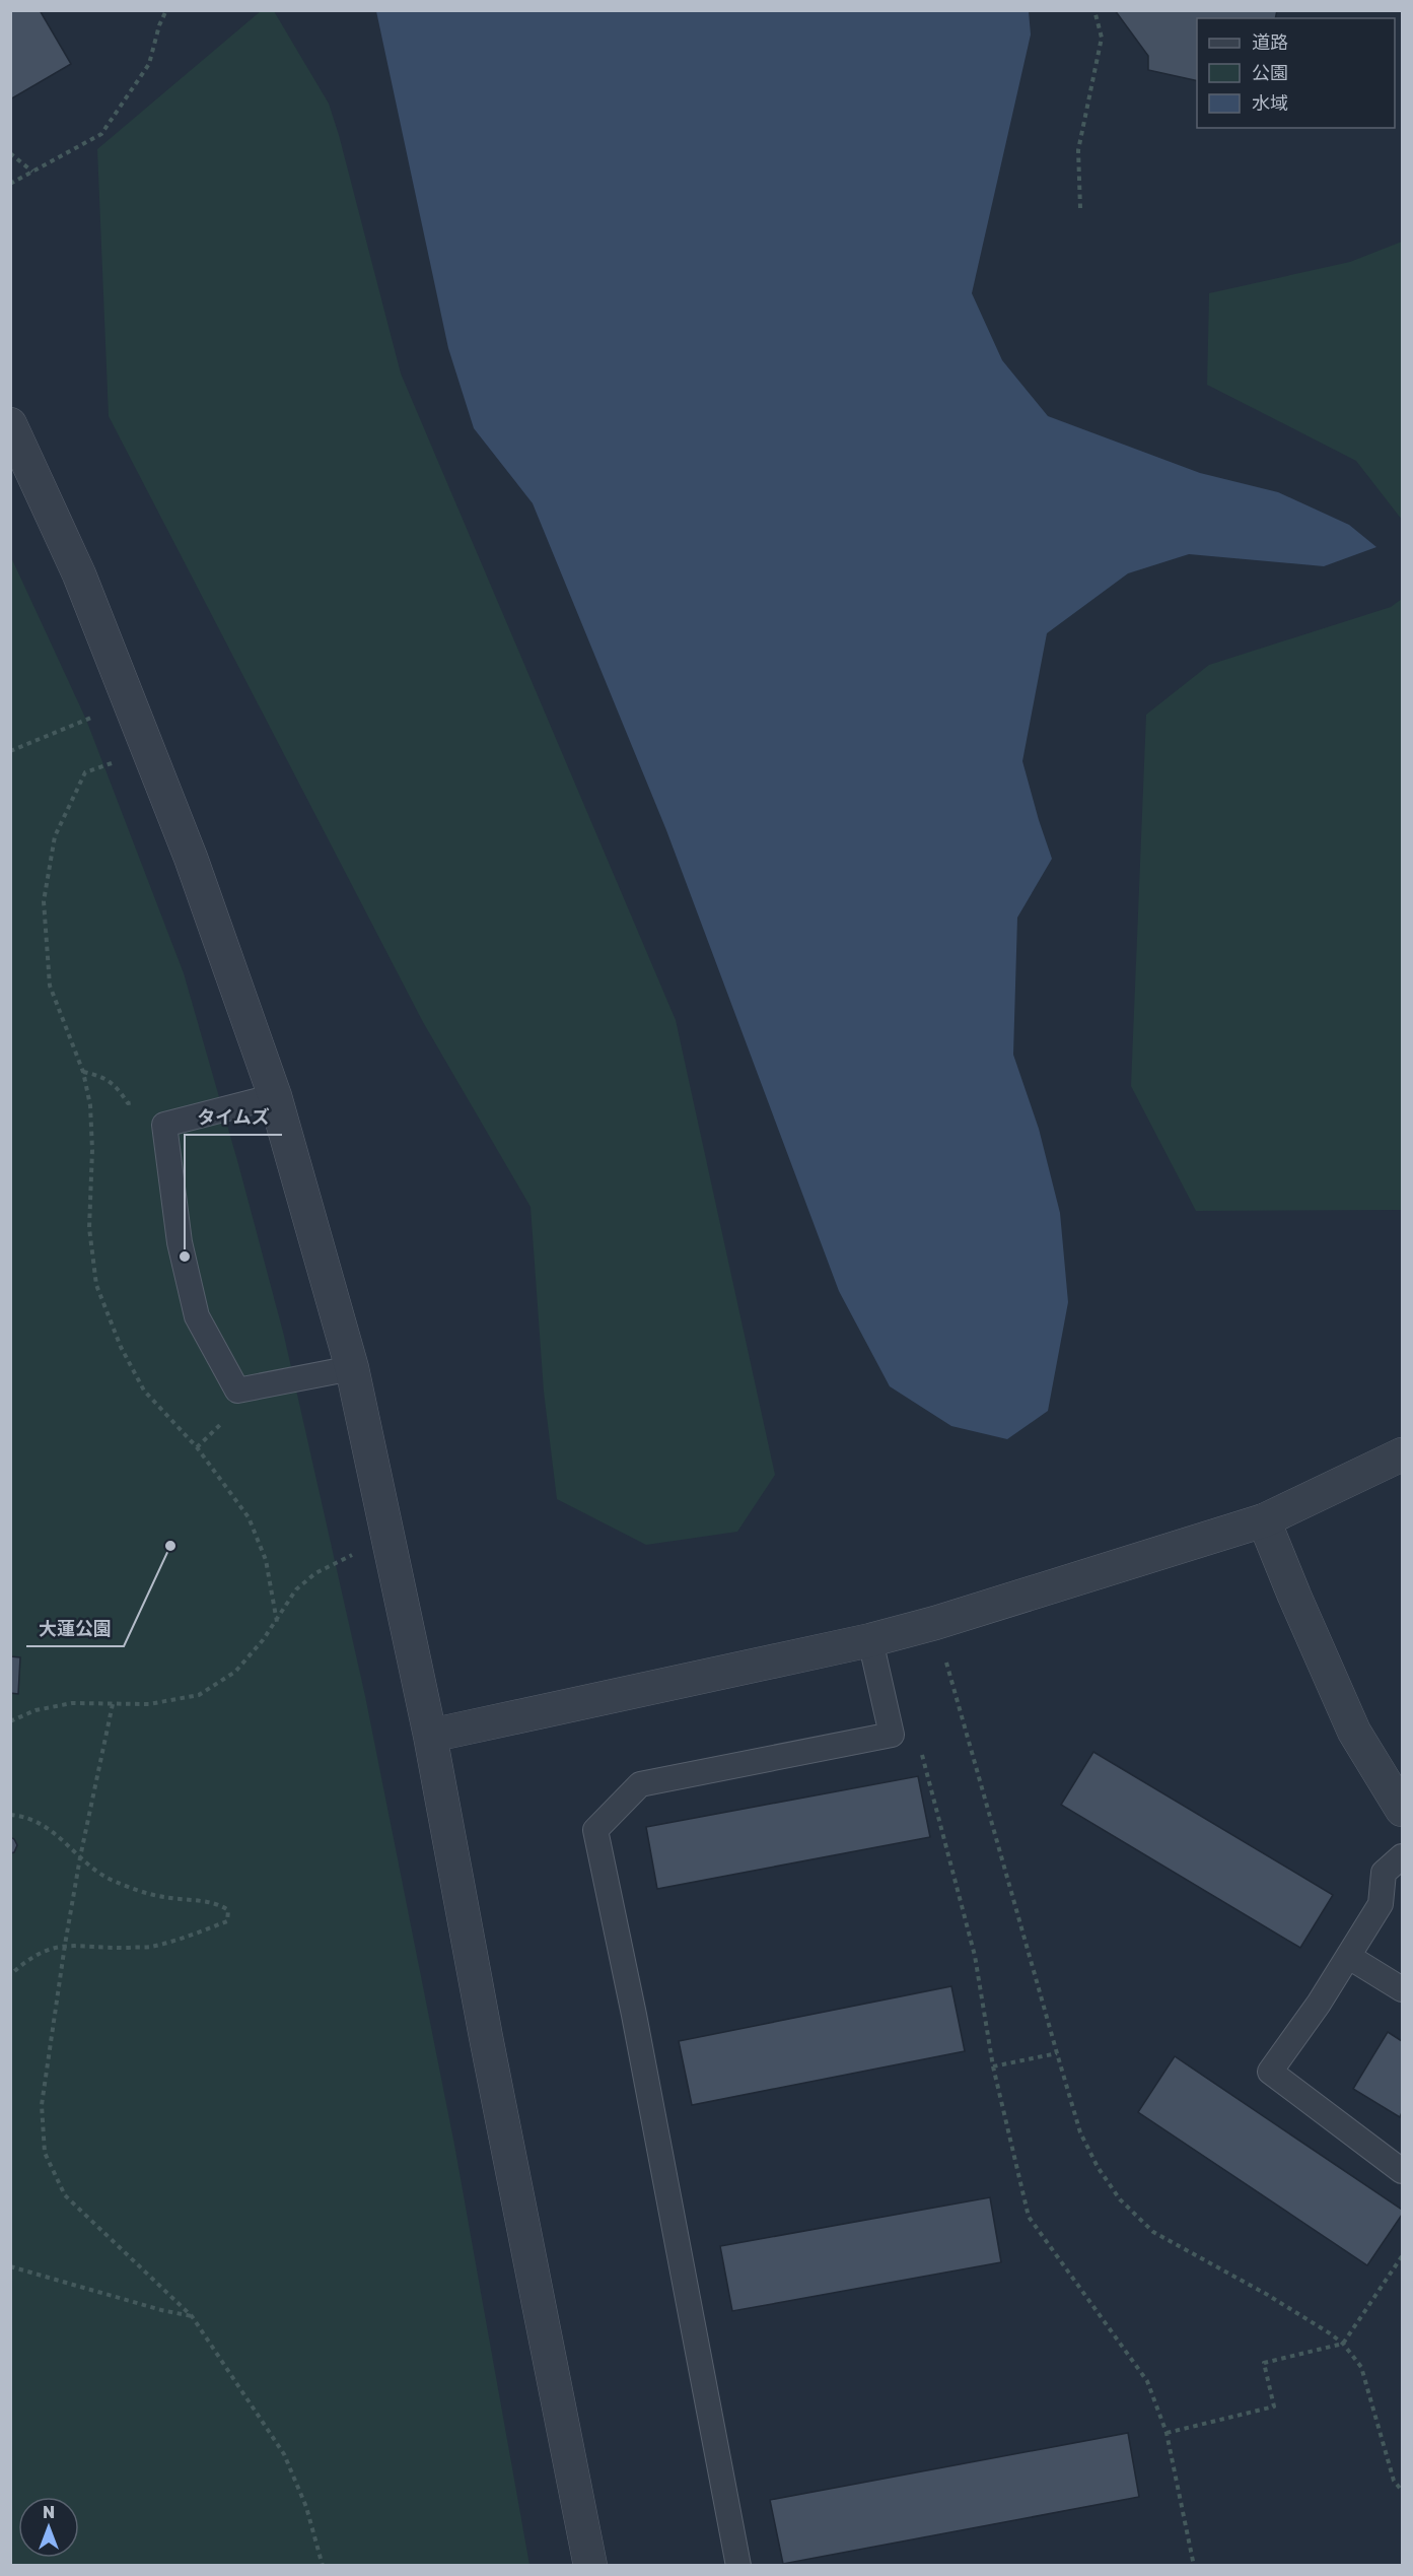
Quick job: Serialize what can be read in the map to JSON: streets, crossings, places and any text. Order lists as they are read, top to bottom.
{
  "places": ["タイムズ", "大蓮公園"],
  "legend": ["道路", "公園", "水域"],
  "north": "top"
}
